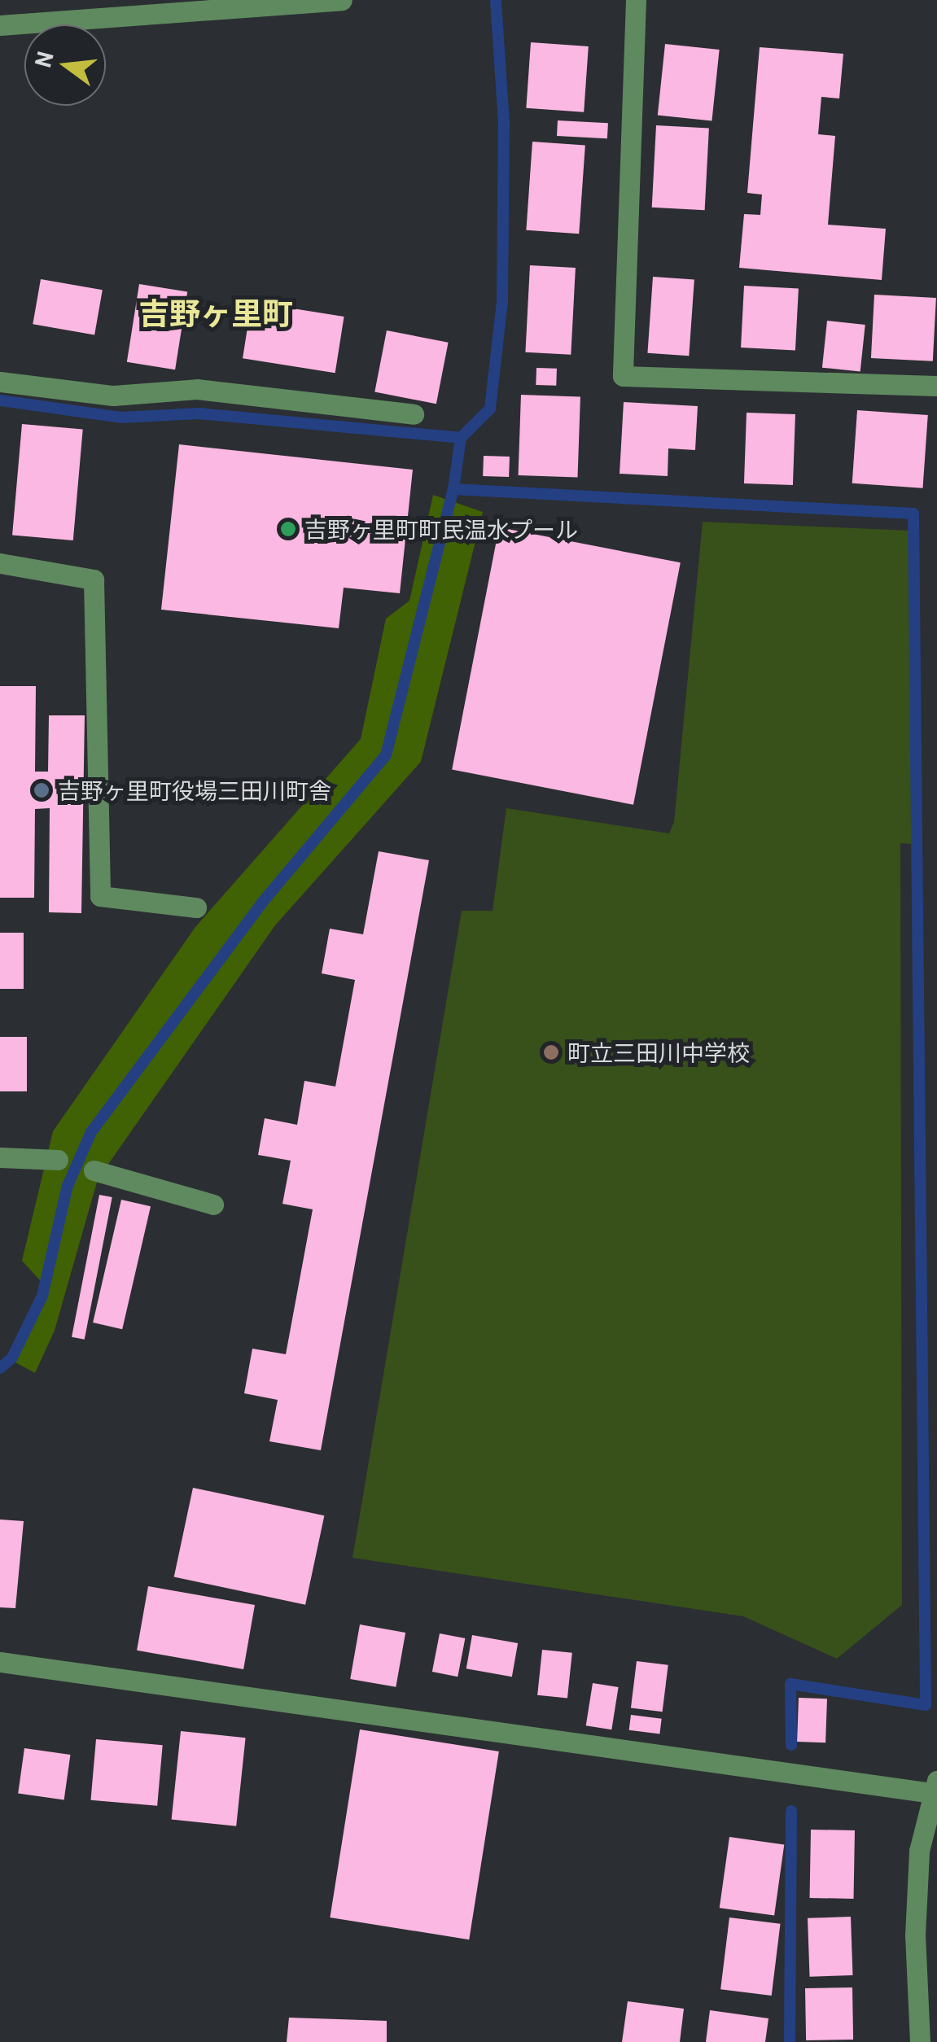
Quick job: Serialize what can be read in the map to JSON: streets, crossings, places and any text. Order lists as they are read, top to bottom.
{
  "districts": ["吉野ヶ里町"],
  "places": ["吉野ヶ里町町民温水プール", "吉野ヶ里町役場三田川町舎", "町立三田川中学校"],
  "north": "left"
}
